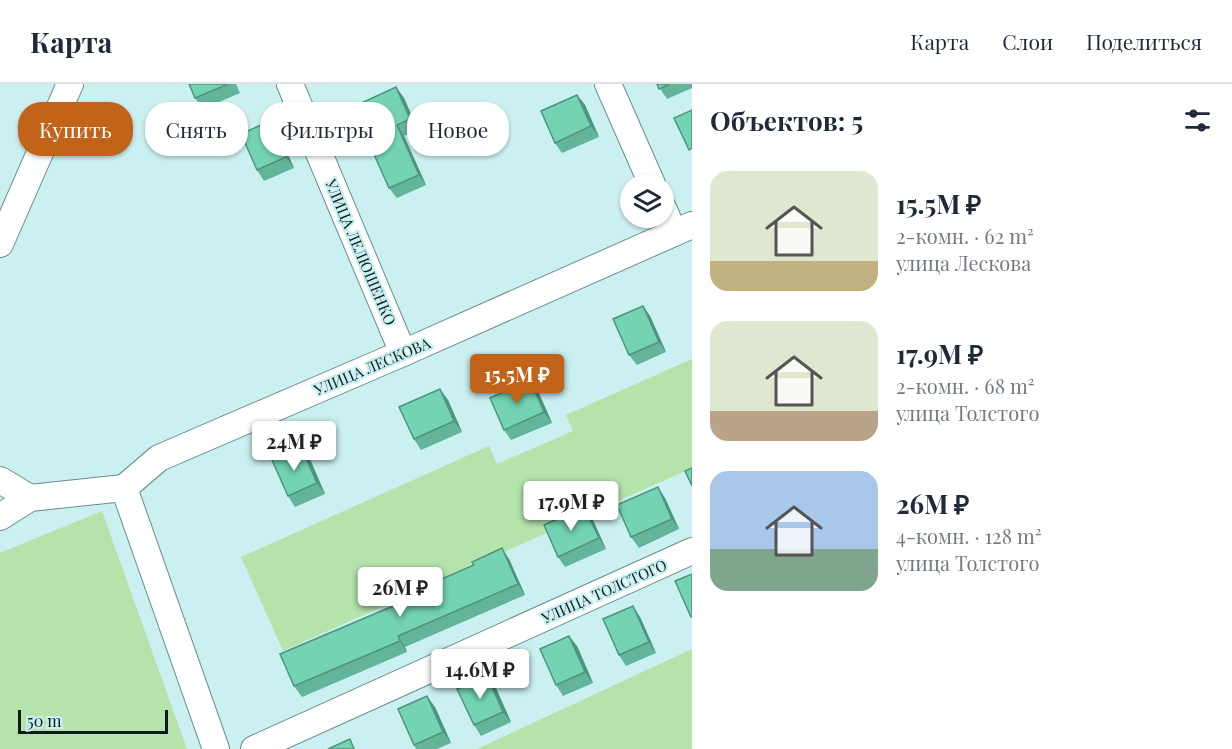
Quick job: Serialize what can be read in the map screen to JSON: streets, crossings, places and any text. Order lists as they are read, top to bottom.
{
  "streets": {
    "street": ["УЛИЦА ЛЕЛЮШЕНКО", "УЛИЦА ЛЕСКОВА", "УЛИЦА ТОЛСТОГО"]
  },
  "crossings": [
    ["УЛИЦА ЛЕЛЮШЕНКО", "УЛИЦА ЛЕСКОВА"]
  ],
  "scale_bar": "50 m",
  "page": {
    "header": "Карта",
    "nav": ["Карта", "Слои", "Поделиться"],
    "heading": "Объектов: 5",
    "chip": [
      "Купить",
      "Снять",
      "Фильтры",
      "Новое"
    ],
    "list": [
      {
        "name": "15.5M ₽",
        "note": "2-комн. · 62 m² · улица Лескова"
      },
      {
        "name": "17.9M ₽",
        "note": "2-комн. · 68 m² · улица Толстого"
      },
      {
        "name": "26M ₽",
        "note": "4-комн. · 128 m² · улица Толстого"
      }
    ],
    "price": [
      "15.5M ₽",
      "24M ₽",
      "17.9M ₽",
      "26M ₽",
      "14.6M ₽"
    ],
    "scale": "50 m"
  }
}
